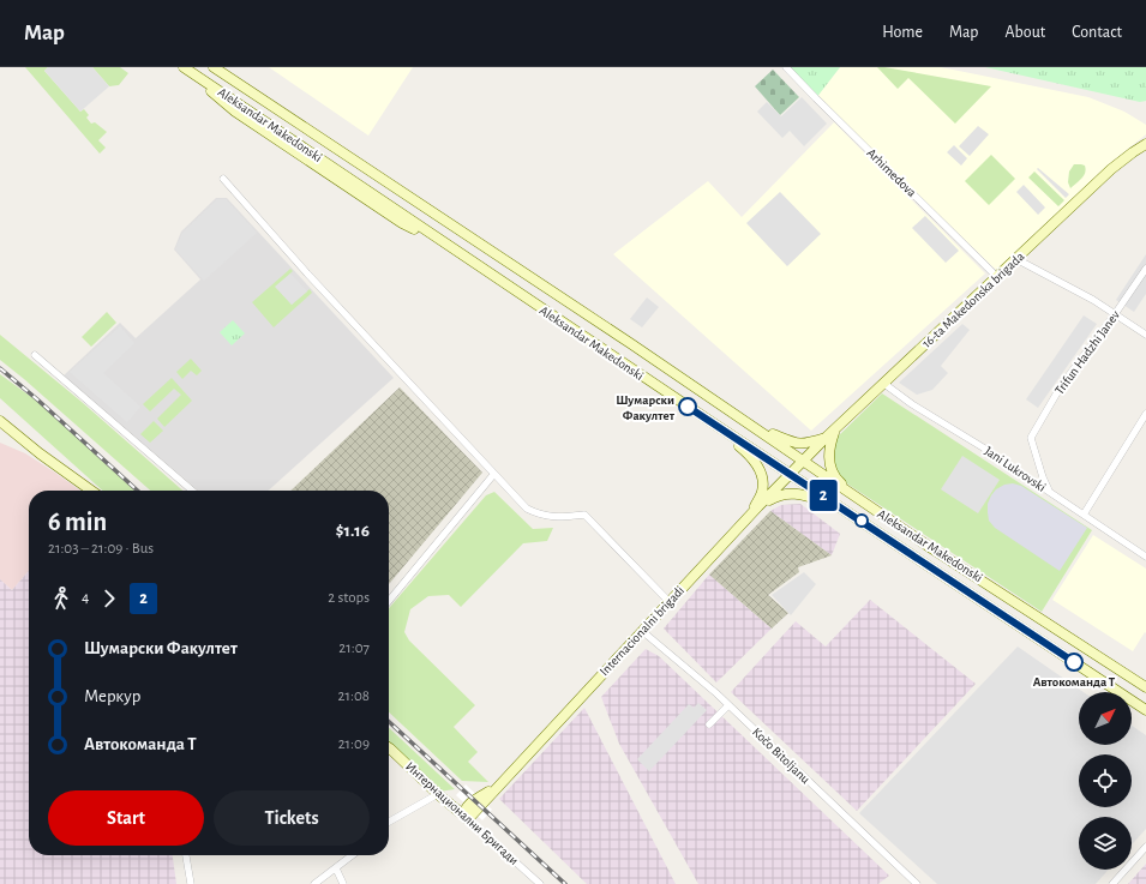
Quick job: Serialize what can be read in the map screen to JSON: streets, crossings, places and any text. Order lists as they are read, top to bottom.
{
  "streets": {
    "street": [
      "Aleksandar Makedonski",
      "Arhimedova",
      "16-ta Makedonska brigada",
      "Trifun Hadzhi Janev",
      "Jani Lukrovski",
      "Internacionalni brigadi",
      "Kočo Bitoljanu",
      "Интернационални Бригади"
    ]
  },
  "crossings": [
    ["Aleksandar Makedonski", "16-ta Makedonska brigada"],
    ["Aleksandar Makedonski", "Internacionalni brigadi"],
    ["Arhimedova", "16-ta Makedonska brigada"],
    ["16-ta Makedonska brigada", "Jani Lukrovski"],
    ["16-ta Makedonska brigada", "Internacionalni brigadi"],
    ["Trifun Hadzhi Janev", "Jani Lukrovski"],
    ["Internacionalni brigadi", "Kočo Bitoljanu"],
    ["Internacionalni brigadi", "Интернационални Бригади"]
  ],
  "places": ["Шумарски Факултет", "Автокоманда Т"],
  "lines": ["bus line 2"],
  "north": "top right",
  "page": {
    "header": "Map",
    "nav": [
      "Home",
      "Map",
      "About",
      "Contact"
    ],
    "on_map": "2",
    "heading": ["6 min", "21:03 – 21:09 · Bus", "$1.16"],
    "legs": ["4", "2", "2 stops"],
    "list": [
      {
        "name": "Шумарски Факултет",
        "value": "21:07"
      },
      {
        "name": "Меркур",
        "value": "21:08"
      },
      {
        "name": "Автокоманда Т",
        "value": "21:09"
      }
    ],
    "buttons": ["Start", "Tickets"]
  }
}
